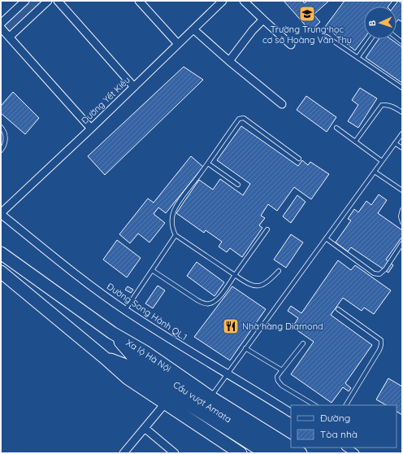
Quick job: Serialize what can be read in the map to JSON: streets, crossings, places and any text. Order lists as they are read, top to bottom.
{
  "streets": {
    "highway": ["Xa lộ Hà Nội", "Cầu vượt Amata"],
    "street": ["Đường Yết Kiêu", "Đường Song Hành QL.1"]
  },
  "crossings": [
    ["Đường Yết Kiêu", "Đường Song Hành QL.1"],
    ["Xa lộ Hà Nội", "Cầu vượt Amata"]
  ],
  "places": {
    "school or university": ["Trường Trung học cơ sở Hoàng Văn Thụ"],
    "restaurant": ["Nhà hàng Diamond"]
  },
  "legend": ["Đường", "Tòa nhà"],
  "north": "left"
}
